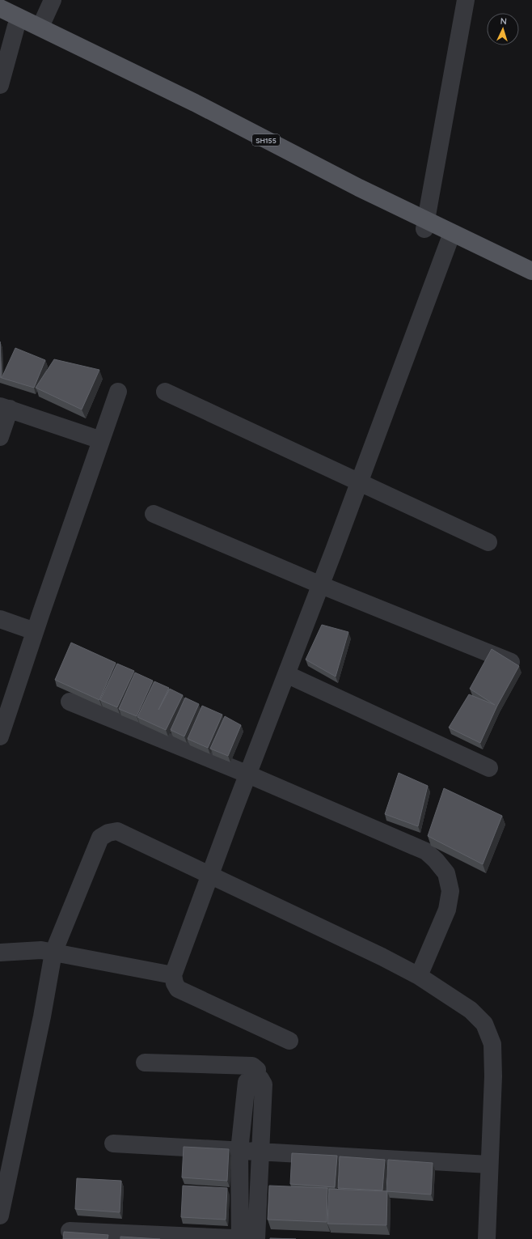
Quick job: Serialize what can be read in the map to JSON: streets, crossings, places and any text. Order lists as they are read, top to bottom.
{
  "streets": {
    "main road": ["SH155"]
  },
  "north": "top"
}
